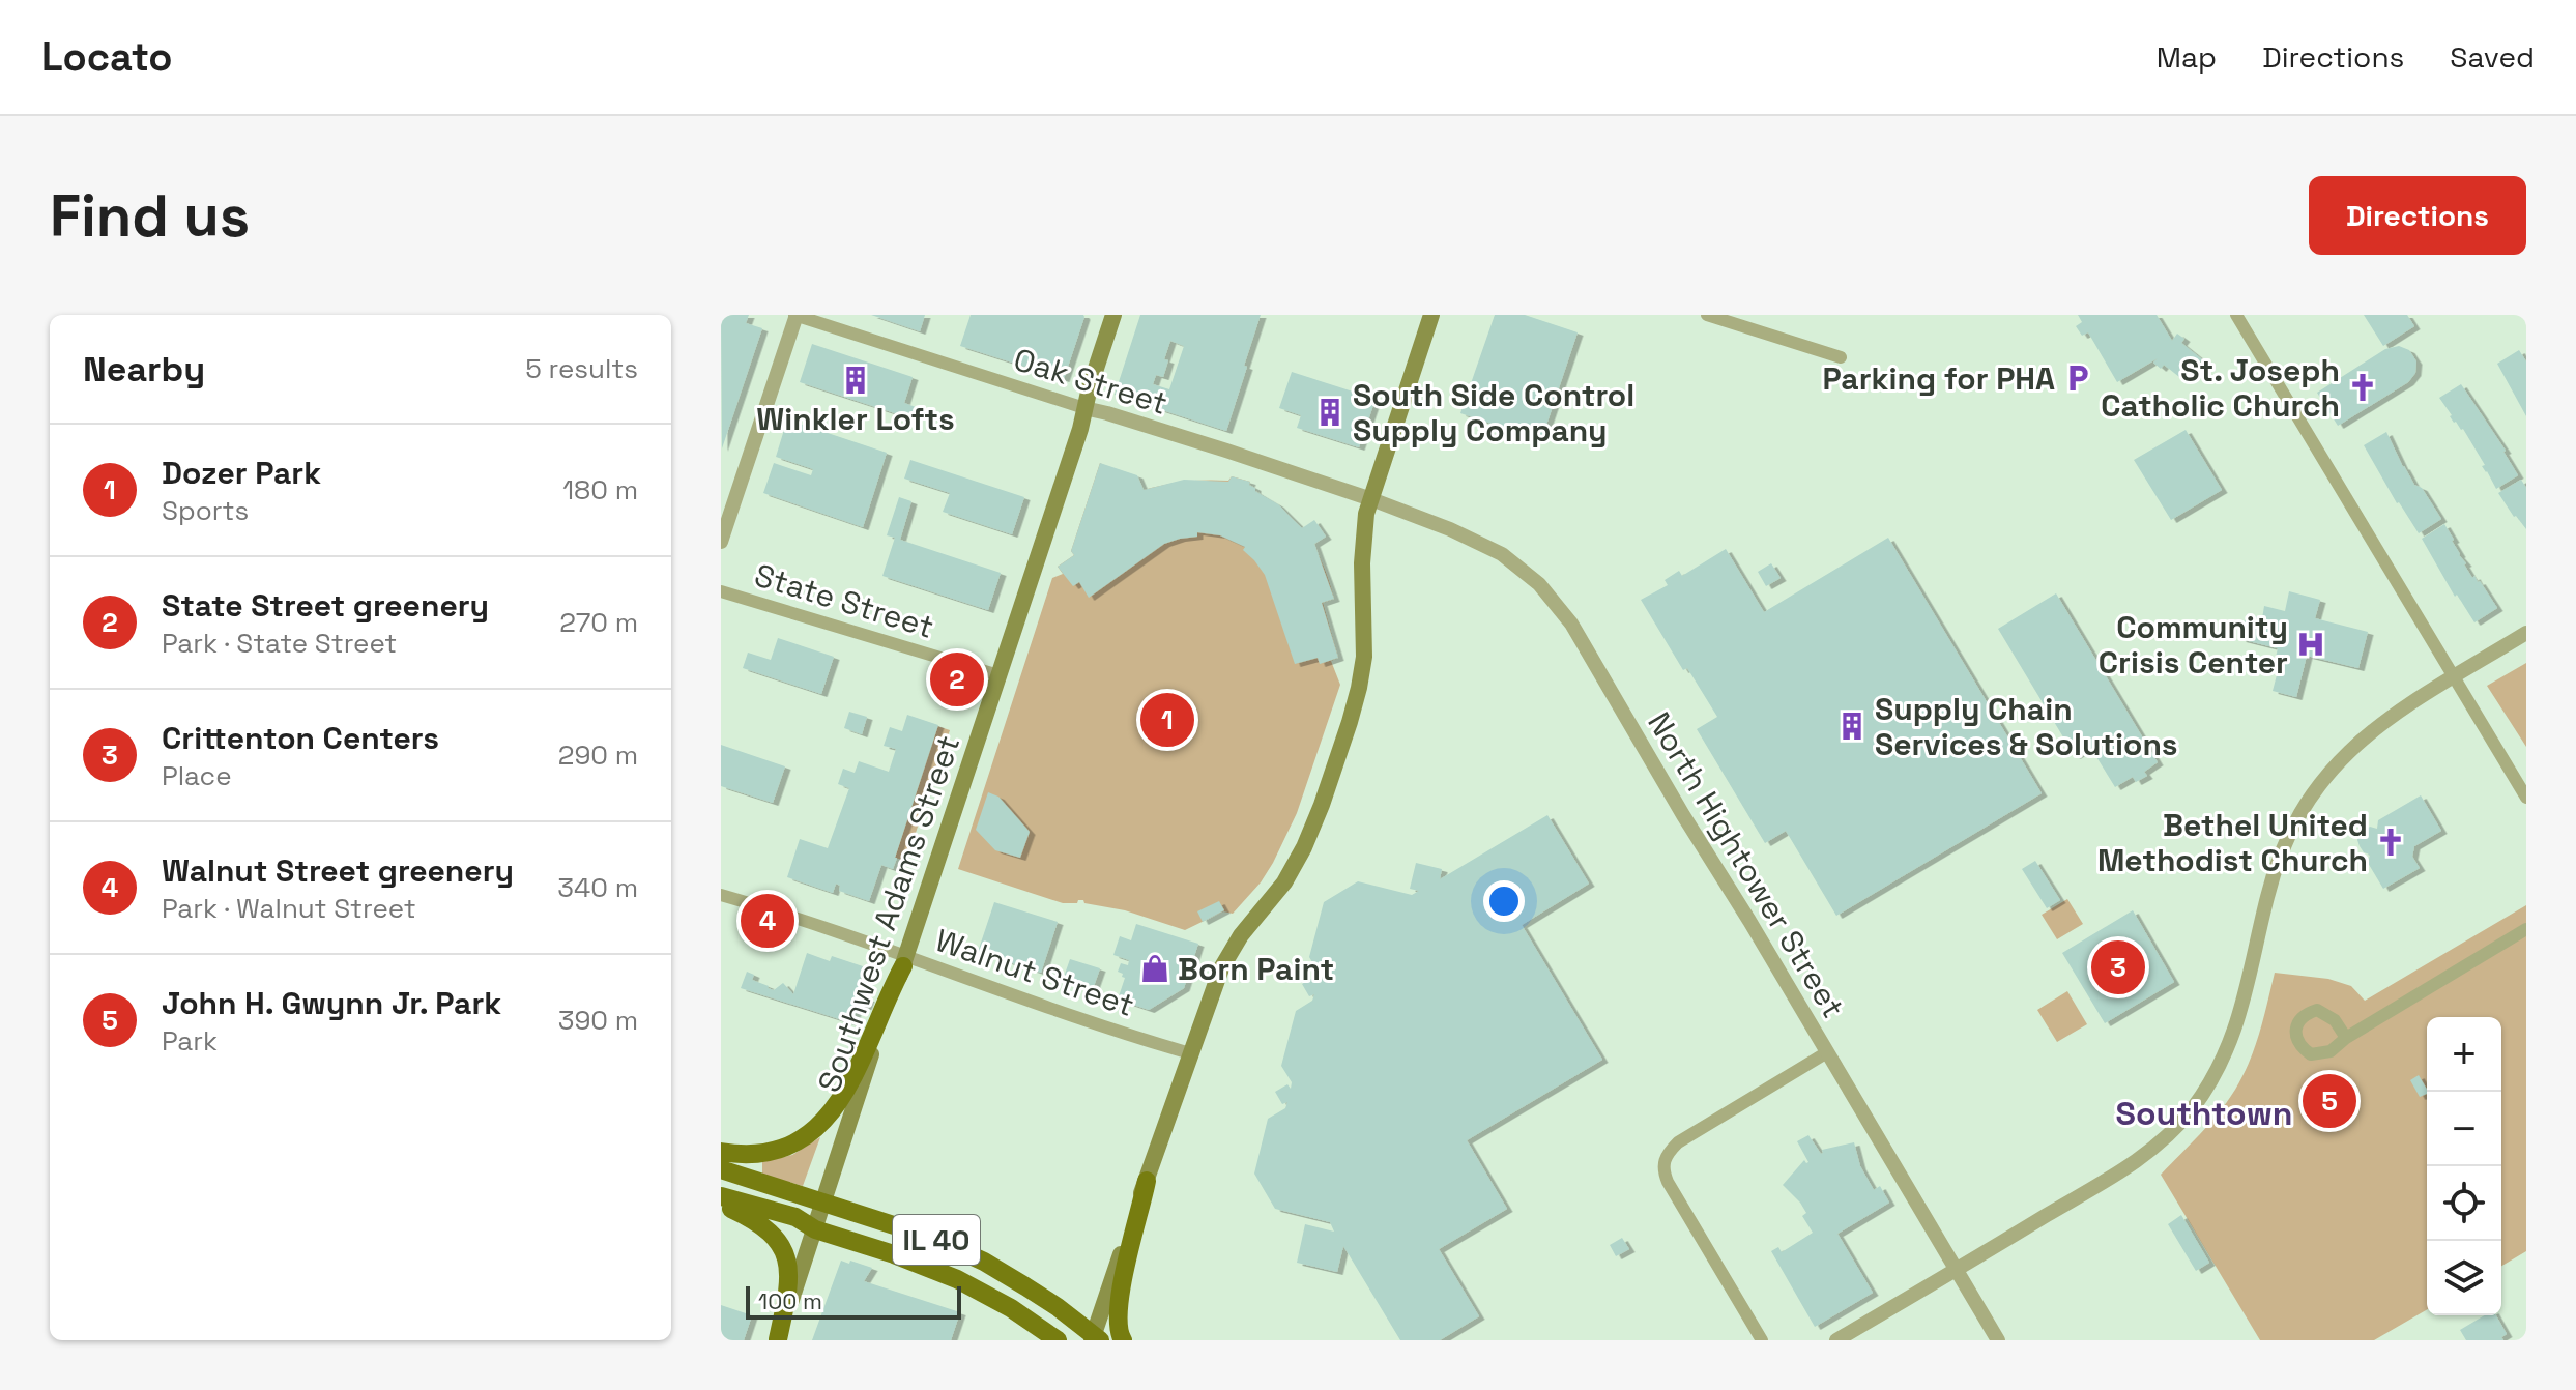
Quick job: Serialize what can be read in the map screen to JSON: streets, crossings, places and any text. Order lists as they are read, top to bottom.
{
  "streets": {
    "main road": ["Southwest Adams Street", "IL 40"],
    "street": [
      "Oak Street",
      "State Street",
      "North Hightower Street",
      "Walnut Street"
    ]
  },
  "crossings": [
    ["Oak Street", "North Hightower Street"],
    ["Oak Street", "Southwest Adams Street"],
    ["State Street", "Southwest Adams Street"],
    ["Southwest Adams Street", "Walnut Street"],
    ["Southwest Adams Street", "IL 40"]
  ],
  "districts": ["Southtown"],
  "places": {
    "parking": ["Parking for PHA"],
    "building": ["Winkler Lofts", "South Side Control Supply Company", "Supply Chain Services & Solutions"],
    "church": ["St. Joseph Catholic Church", "Bethel United Methodist Church"],
    "hospital": ["Community Crisis Center"],
    "shop": ["Born Paint"]
  },
  "scale_bar": "100 m",
  "page": {
    "header": "Locato",
    "nav": ["Map", "Directions", "Saved"],
    "buttons": "Directions",
    "title": "Find us",
    "heading": ["Nearby", "5 results"],
    "list": [
      {
        "mark": "1",
        "name": "Dozer Park",
        "note": "Sports",
        "value": "180 m"
      },
      {
        "mark": "2",
        "name": "State Street greenery",
        "note": "Park · State Street",
        "value": "270 m"
      },
      {
        "mark": "3",
        "name": "Crittenton Centers",
        "note": "Place",
        "value": "290 m"
      },
      {
        "mark": "4",
        "name": "Walnut Street greenery",
        "note": "Park · Walnut Street",
        "value": "340 m"
      },
      {
        "mark": "5",
        "name": "John H. Gwynn Jr. Park",
        "note": "Park",
        "value": "390 m"
      }
    ],
    "pins": [
      "2",
      "1",
      "4",
      "3",
      "5"
    ],
    "map_buttons": ["+", "−"],
    "scale": "100 m"
  }
}
